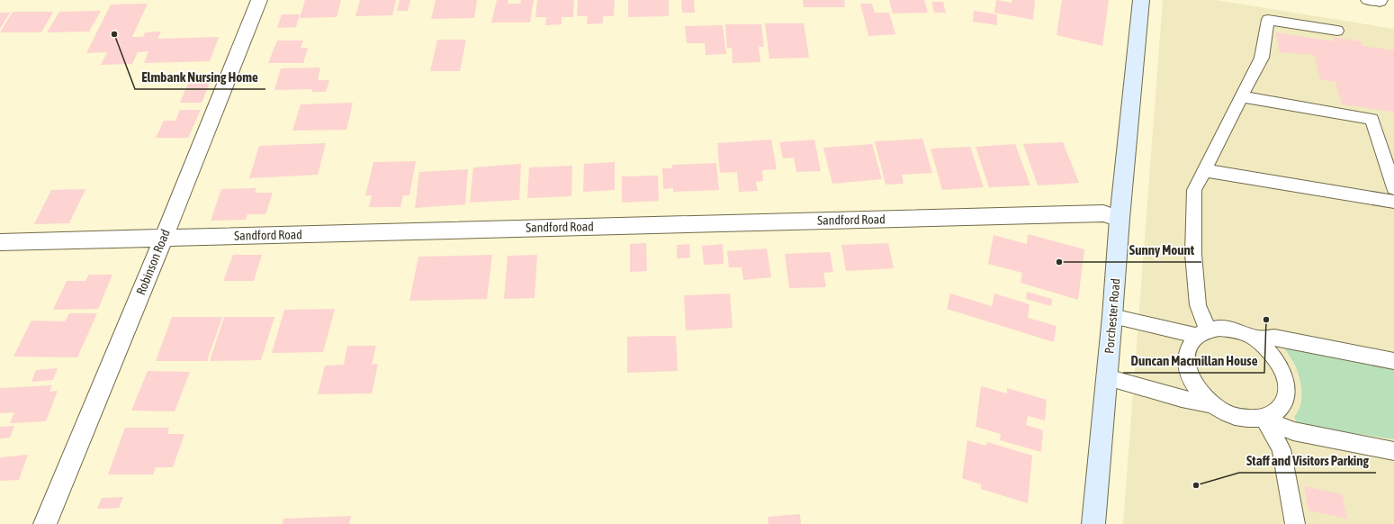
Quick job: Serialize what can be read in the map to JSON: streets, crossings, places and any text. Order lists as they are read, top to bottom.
{
  "streets": {
    "street": ["Sandford Road", "Robinson Road", "Porchester Road"]
  },
  "crossings": [
    ["Sandford Road", "Robinson Road"],
    ["Sandford Road", "Porchester Road"]
  ],
  "places": [
    "Elmbank Nursing Home",
    "Sunny Mount",
    "Duncan Macmillan House",
    "Staff and Visitors Parking"
  ]
}
